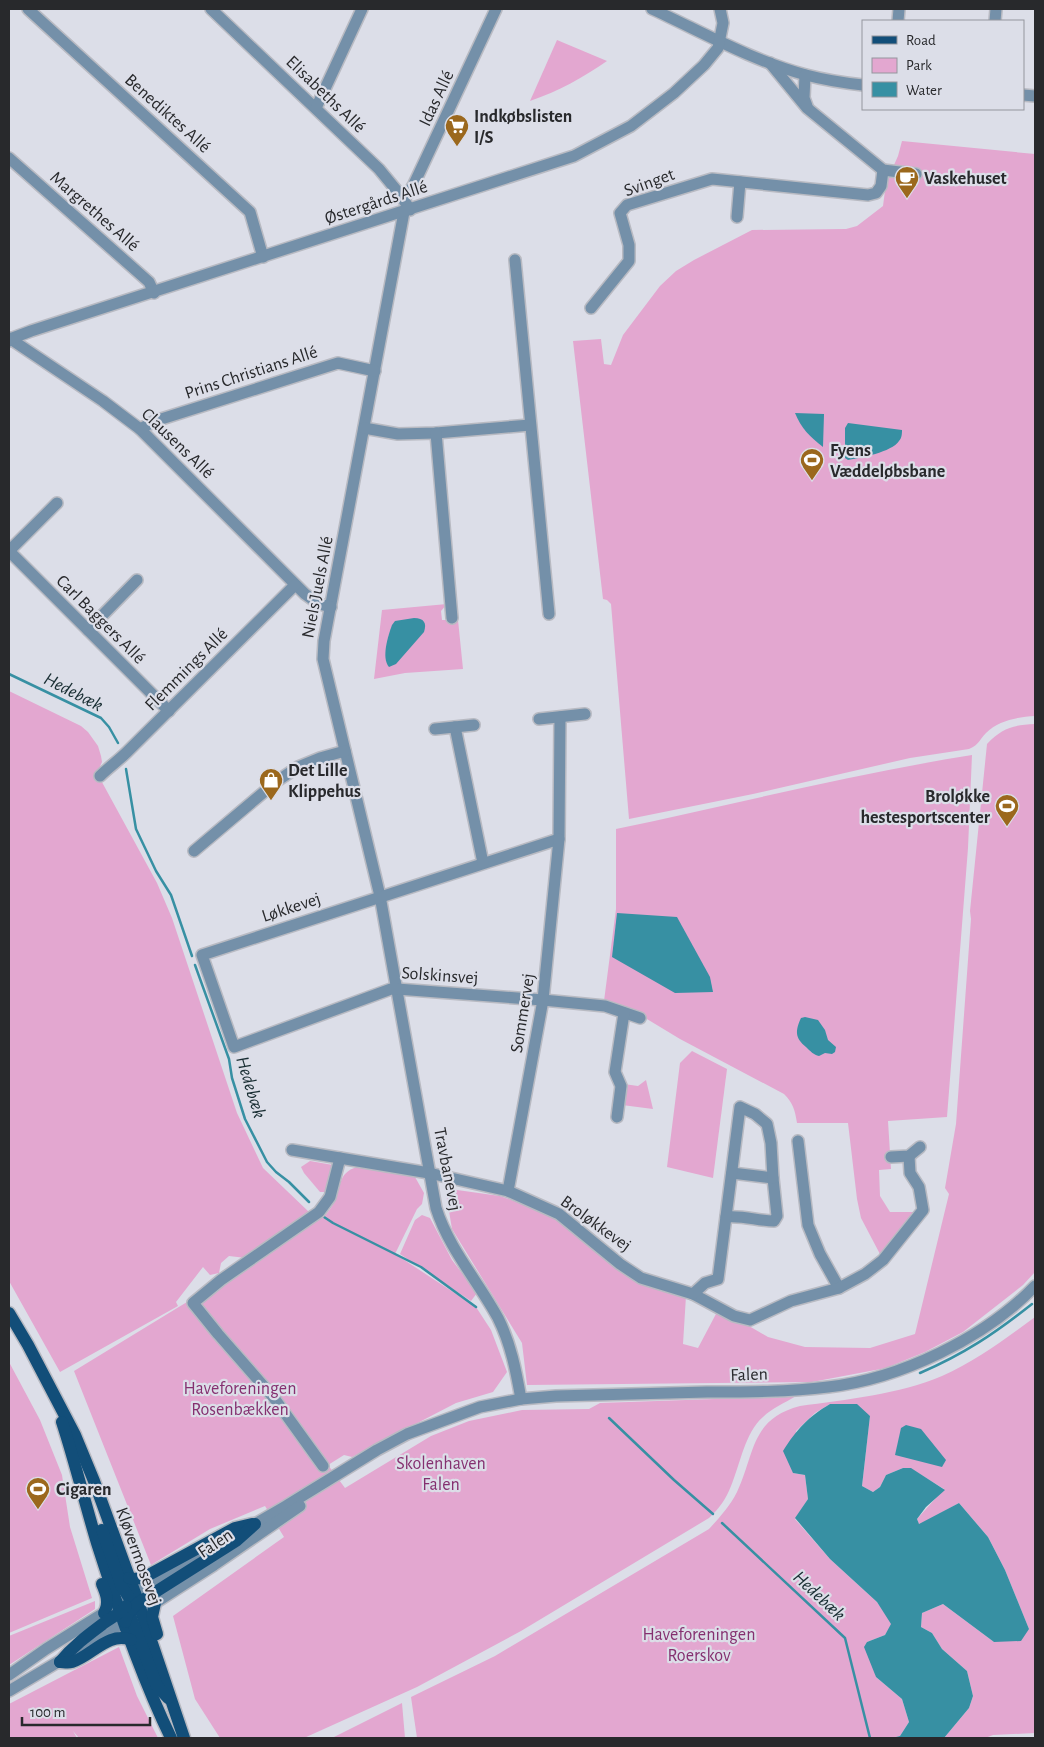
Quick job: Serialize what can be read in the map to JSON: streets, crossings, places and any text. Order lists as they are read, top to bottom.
{
  "streets": {
    "main road": ["Kløvermosevej"],
    "street": [
      "Elisabeths Allé",
      "Idas Allé",
      "Benediktes Allé",
      "Svinget",
      "Østergårds Allé",
      "Margrethes Allé",
      "Prins Christians Allé",
      "Clausens Allé",
      "Niels Juels Allé",
      "Carl Baggers Allé",
      "Flemmings Allé",
      "Løkkevej",
      "Solskinsvej",
      "Sommervej",
      "Travbanevej",
      "Broløkkevej",
      "Falen"
    ]
  },
  "crossings": [
    ["Elisabeths Allé", "Idas Allé"],
    ["Elisabeths Allé", "Østergårds Allé"],
    ["Elisabeths Allé", "Niels Juels Allé"],
    ["Benediktes Allé", "Østergårds Allé"],
    ["Østergårds Allé", "Margrethes Allé"],
    ["Østergårds Allé", "Clausens Allé"],
    ["Østergårds Allé", "Niels Juels Allé"],
    ["Prins Christians Allé", "Clausens Allé"],
    ["Prins Christians Allé", "Niels Juels Allé"],
    ["Clausens Allé", "Niels Juels Allé"],
    ["Clausens Allé", "Flemmings Allé"],
    ["Niels Juels Allé", "Løkkevej"],
    ["Niels Juels Allé", "Solskinsvej"],
    ["Niels Juels Allé", "Travbanevej"],
    ["Carl Baggers Allé", "Flemmings Allé"],
    ["Løkkevej", "Solskinsvej"],
    ["Løkkevej", "Sommervej"],
    ["Solskinsvej", "Sommervej"],
    ["Solskinsvej", "Travbanevej"],
    ["Sommervej", "Broløkkevej"],
    ["Travbanevej", "Broløkkevej"],
    ["Travbanevej", "Falen"],
    ["Falen", "Kløvermosevej"]
  ],
  "water": ["Hedebæk"],
  "parks": ["Haveforeningen Rosenbækken", "Skolenhaven Falen", "Haveforeningen Roerskov"],
  "places": {
    "supermarket": ["Indkøbslisten I/S"],
    "cafe": ["Vaskehuset"],
    "sports": ["Fyens Væddeløbsbane", "Broløkke hestesportscenter", "Cigaren"],
    "shop": ["Det Lille Klippehus"]
  },
  "legend": ["Road", "Park", "Water"],
  "scale_bar": "100 m"
}
